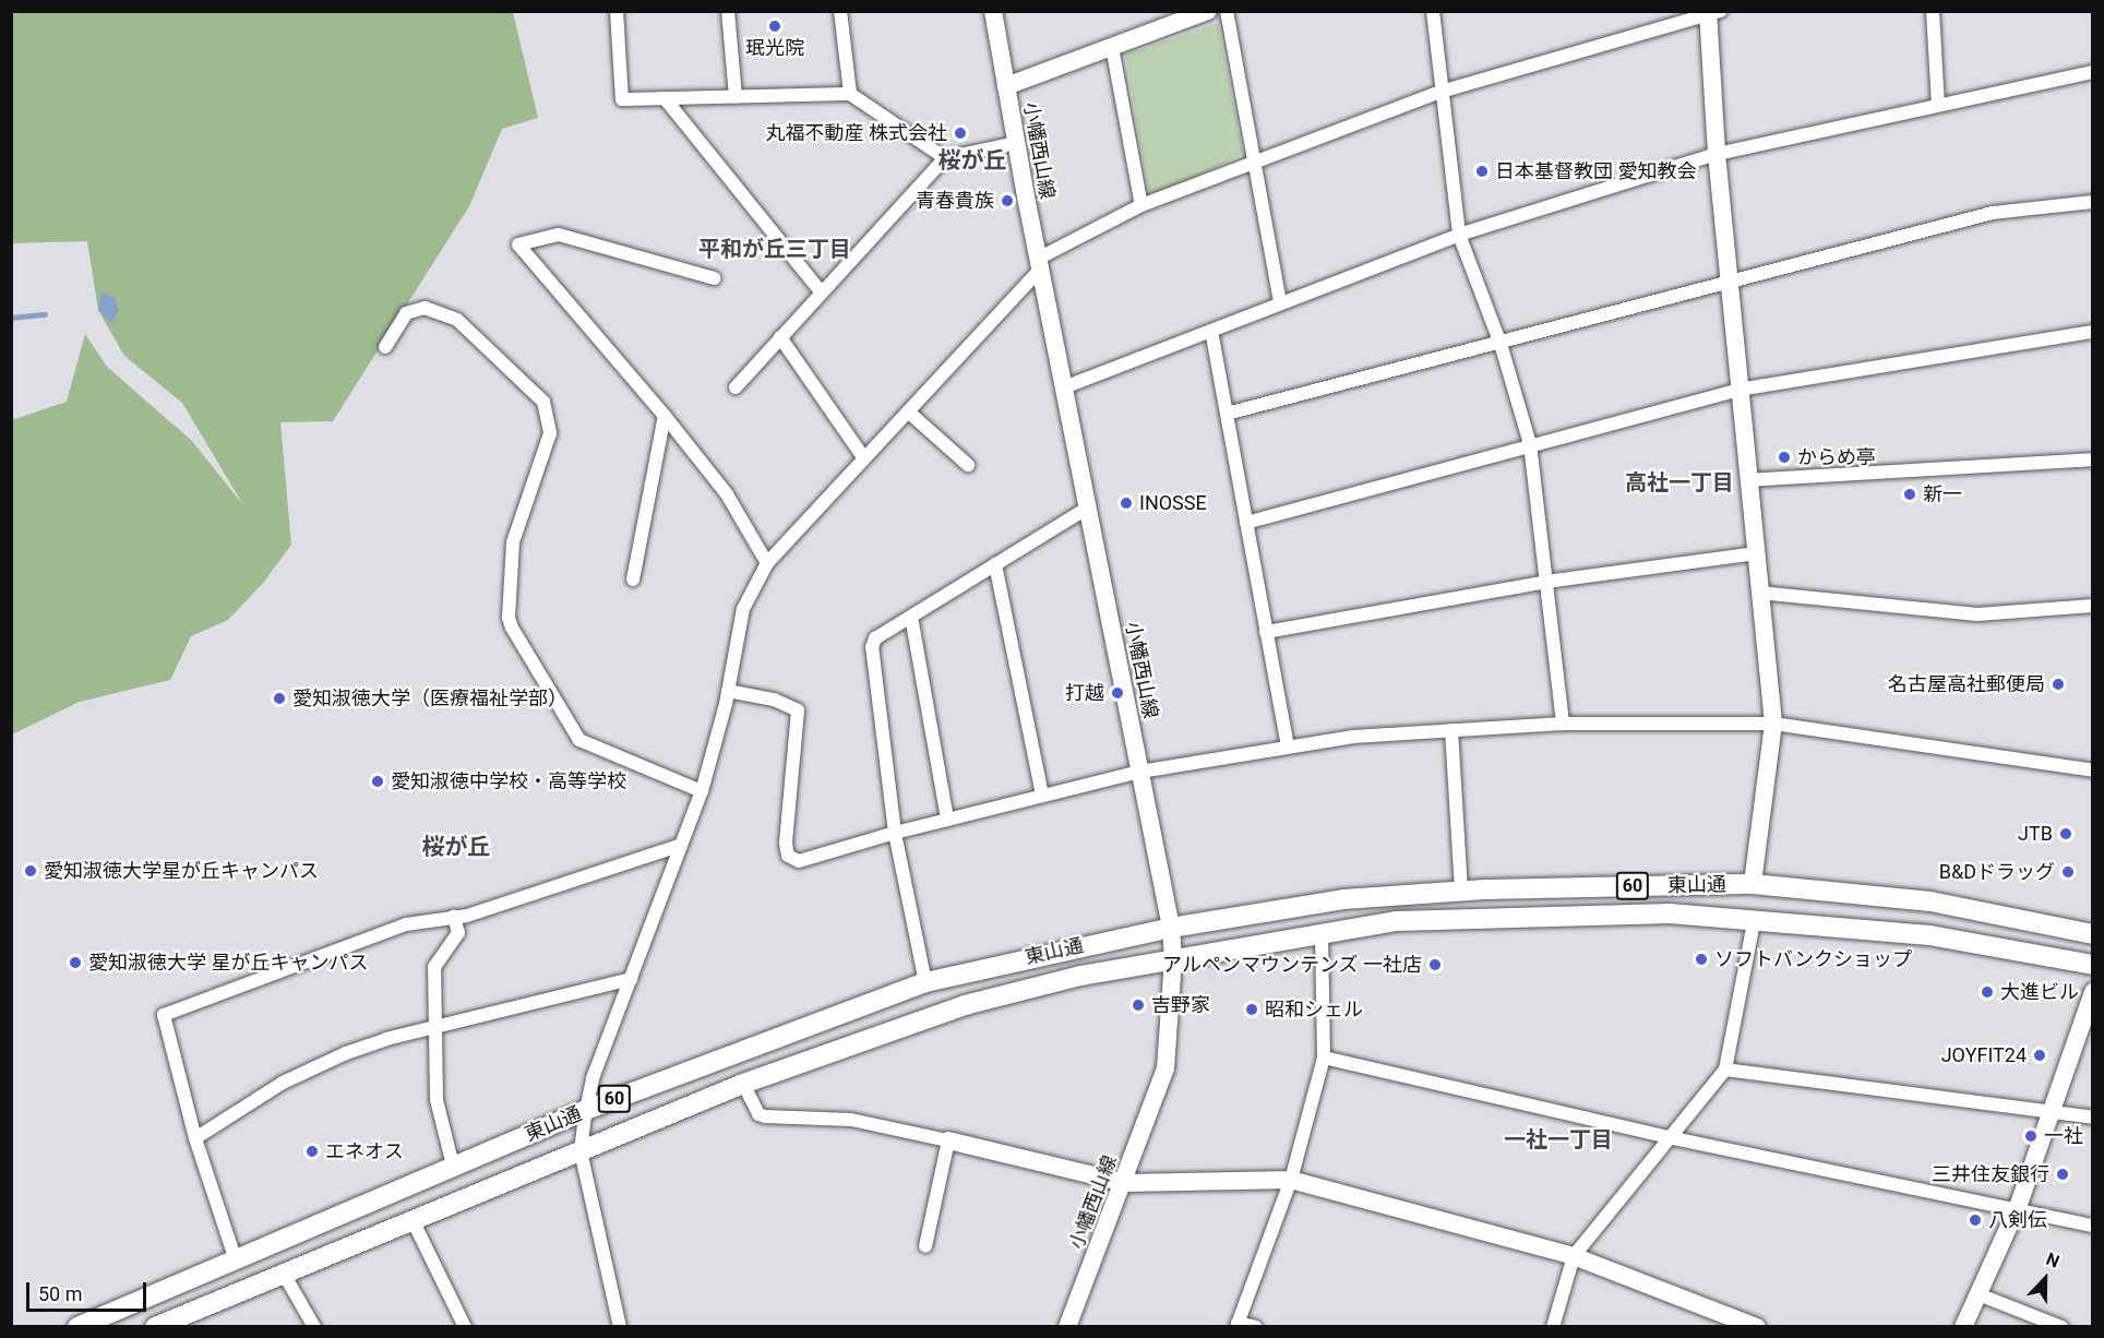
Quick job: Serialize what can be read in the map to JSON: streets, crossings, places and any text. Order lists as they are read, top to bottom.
{
  "streets": {
    "main road": ["東山通", "60"],
    "street": ["小幡西山線"]
  },
  "crossings": [
    ["小幡西山線", "東山通"]
  ],
  "districts": [
    "桜が丘",
    "平和が丘三丁目",
    "高社一丁目",
    "桜が丘",
    "一社一丁目"
  ],
  "places": [
    "珉光院",
    "丸福不動産 株式会社",
    "日本基督教団 愛知教会",
    "青春貴族",
    "からめ亭",
    "新一",
    "INOSSE",
    "名古屋高社郵便局",
    "打越",
    "愛知淑徳大学（医療福祉学部）",
    "愛知淑徳中学校・高等学校",
    "JTB",
    "愛知淑徳大学星が丘キャンパス",
    "B&Dドラッグ",
    "ソフトバンクショップ",
    "愛知淑徳大学 星が丘キャンパス",
    "アルペンマウンテンズ 一社店",
    "大進ビル",
    "吉野家",
    "昭和シェル",
    "JOYFIT24",
    "一社",
    "エネオス",
    "三井住友銀行",
    "八剣伝"
  ],
  "scale_bar": "50 m",
  "north": "top"
}
